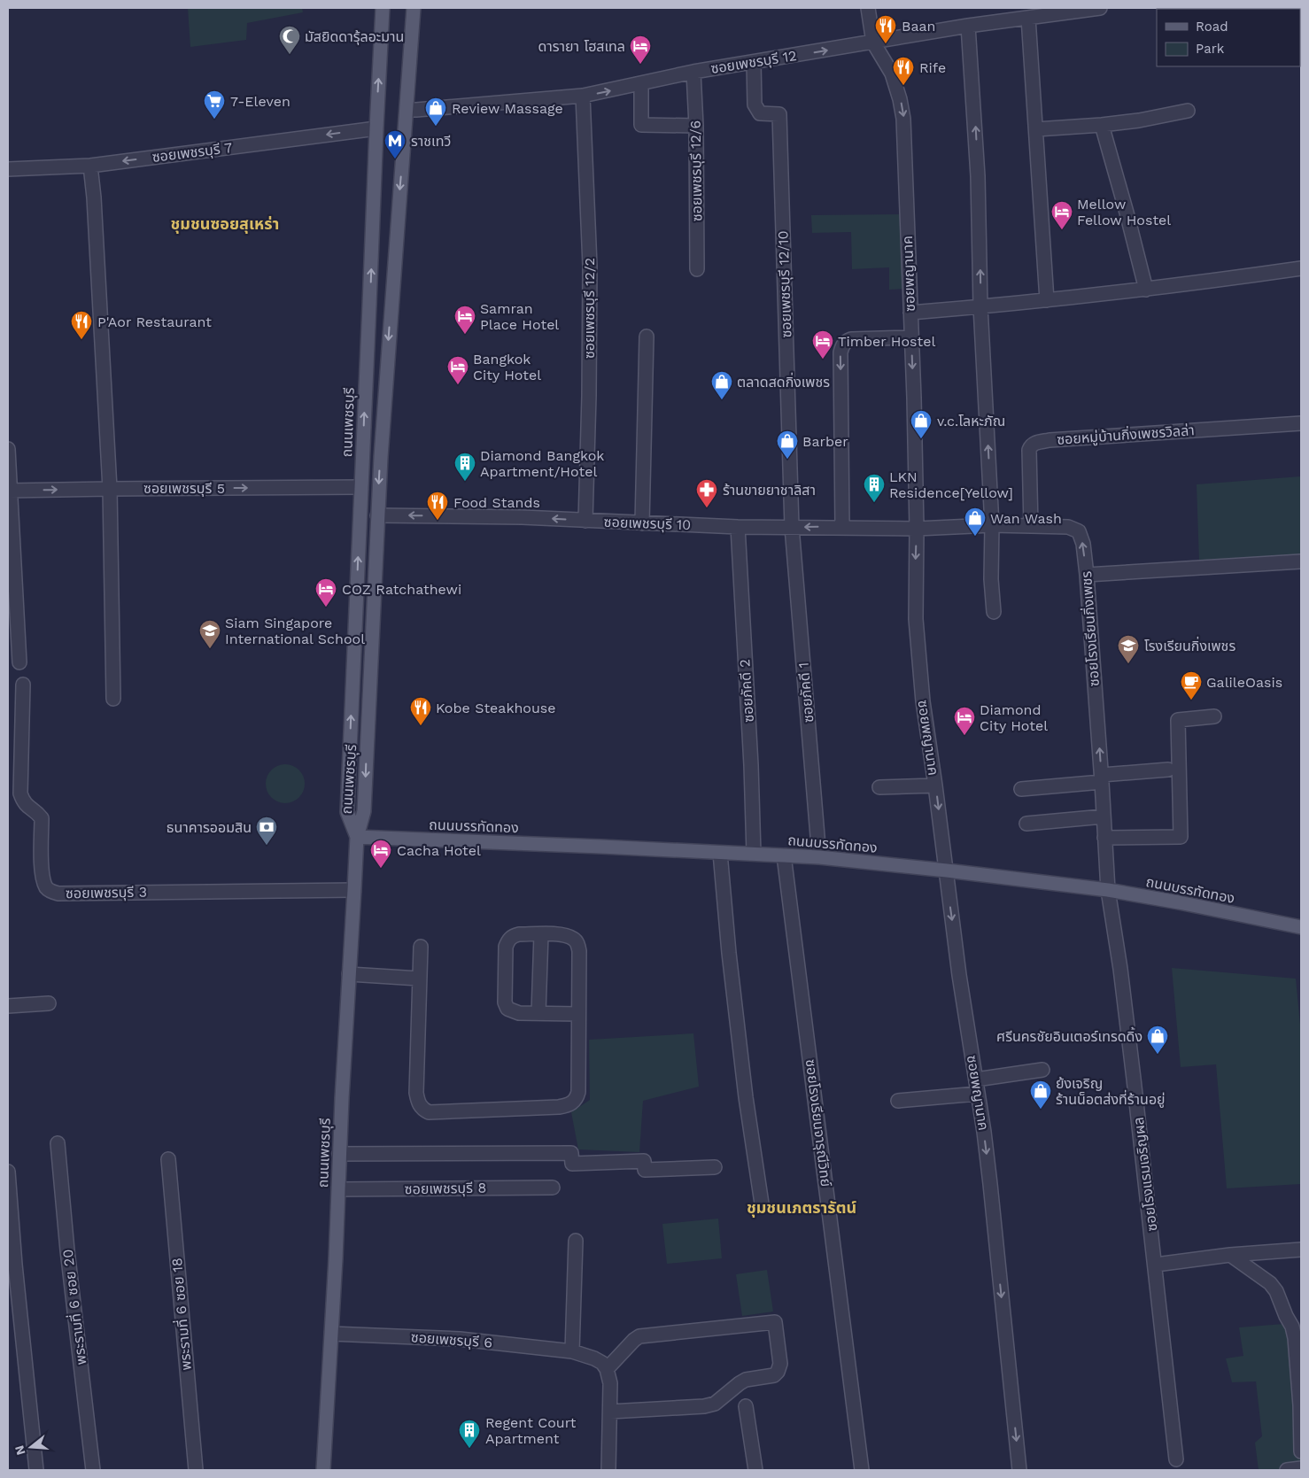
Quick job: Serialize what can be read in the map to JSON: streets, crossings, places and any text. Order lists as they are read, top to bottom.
{
  "streets": {
    "main road": ["ถนนเพชรบุรี", "ถนนบรรทัดทอง"],
    "street": [
      "ซอยเพชรบุรี 12",
      "ซอยเพชรบุรี 7",
      "ซอยเพชรบุรี 12/6",
      "ซอยพญานาค",
      "ซอยเพชรบุรี 12/10",
      "ซอยเพชรบุรี 12/2",
      "ซอยหมู่บ้านกิ่งเพชรวิลล่า",
      "ซอยเพชรบุรี 5",
      "ซอยเพชรบุรี 10",
      "ซอยโรงเรียนกิ่งเพชร",
      "ซอยภัคดี 2",
      "ซอยภัคดี 1",
      "ซอยเพชรบุรี 3",
      "ซอยโรงเรียนจารุณีวิทย์",
      "ซอยโรงแรมเจริญผล",
      "ซอยเพชรบุรี 8",
      "พระรามที่ 6 ซอย 20",
      "พระรามที่ 6 ซอย 18",
      "ซอยเพชรบุรี 6"
    ]
  },
  "crossings": [
    ["ซอยเพชรบุรี 12", "ซอยเพชรบุรี 12/6"],
    ["ซอยเพชรบุรี 12", "ซอยพญานาค"],
    ["ซอยเพชรบุรี 12", "ซอยเพชรบุรี 12/10"],
    ["ซอยเพชรบุรี 12", "ซอยเพชรบุรี 12/2"],
    ["ซอยเพชรบุรี 12", "ถนนเพชรบุรี"],
    ["ซอยเพชรบุรี 7", "ถนนเพชรบุรี"],
    ["ซอยพญานาค", "ซอยเพชรบุรี 10"],
    ["ซอยพญานาค", "ซอยโรงเรียนกิ่งเพชร"],
    ["ซอยพญานาค", "ถนนบรรทัดทอง"],
    ["ซอยเพชรบุรี 12/10", "ซอยเพชรบุรี 10"],
    ["ซอยเพชรบุรี 12/10", "ซอยภัคดี 1"],
    ["ซอยเพชรบุรี 12/2", "ซอยเพชรบุรี 10"],
    ["ถนนเพชรบุรี", "ซอยเพชรบุรี 5"],
    ["ถนนเพชรบุรี", "ซอยเพชรบุรี 10"],
    ["ถนนเพชรบุรี", "ถนนบรรทัดทอง"],
    ["ถนนเพชรบุรี", "ซอยเพชรบุรี 3"],
    ["ถนนเพชรบุรี", "ซอยเพชรบุรี 8"],
    ["ถนนเพชรบุรี", "ซอยเพชรบุรี 6"],
    ["ซอยหมู่บ้านกิ่งเพชรวิลล่า", "ซอยโรงเรียนกิ่งเพชร"],
    ["ซอยเพชรบุรี 10", "ซอยโรงเรียนกิ่งเพชร"],
    ["ซอยเพชรบุรี 10", "ซอยภัคดี 2"],
    ["ซอยเพชรบุรี 10", "ซอยภัคดี 1"],
    ["ซอยโรงเรียนกิ่งเพชร", "ถนนบรรทัดทอง"],
    ["ซอยโรงเรียนกิ่งเพชร", "ซอยโรงแรมเจริญผล"],
    ["ซอยภัคดี 2", "ถนนบรรทัดทอง"],
    ["ซอยภัคดี 1", "ถนนบรรทัดทอง"],
    ["ถนนบรรทัดทอง", "ซอยโรงเรียนจารุณีวิทย์"],
    ["ถนนบรรทัดทอง", "ซอยโรงแรมเจริญผล"]
  ],
  "one_way": [
    "ซอยเพชรบุรี 7",
    "ซอยเพชรบุรี 5",
    "ซอยเพชรบุรี 10",
    "ซอยโรงเรียนกิ่งเพชร"
  ],
  "districts": ["ชุมชนซอยสุเหร่า", "ชุมชนเภตรารัตน์"],
  "places": {
    "restaurant": [
      "Baan",
      "Rife",
      "P'Aor Restaurant",
      "Food Stands",
      "Kobe Steakhouse"
    ],
    "mosque": ["มัสยิดดารุ้ลอะมาน"],
    "hotel": [
      "ดารายา โฮสเทล",
      "Mellow Fellow Hostel",
      "Samran Place Hotel",
      "Timber Hostel",
      "Bangkok City Hotel",
      "COZ Ratchathewi",
      "Diamond City Hotel",
      "Cacha Hotel"
    ],
    "supermarket": ["7-Eleven"],
    "shop": [
      "Review Massage",
      "ตลาดสดกิ่งเพชร",
      "v.c.โลหะภัณ",
      "Barber",
      "Wan Wash",
      "ศรีนครชัยอินเตอร์เทรดดิ้ง",
      "ย้งเจริญ ร้านน็อตส่งที่ร้านอยู่"
    ],
    "metro station": ["ราชเทวี"],
    "building": ["Diamond Bangkok Apartment/Hotel", "LKN Residence[Yellow]", "Regent Court Apartment"],
    "pharmacy": ["ร้านขายยาชาลิสา"],
    "school or university": ["Siam Singapore International School", "โรงเรียนกิ่งเพชร"],
    "cafe": ["GalileOasis"],
    "bank": ["ธนาคารออมสิน"]
  },
  "legend": ["Road", "Park"],
  "north": "left"
}
